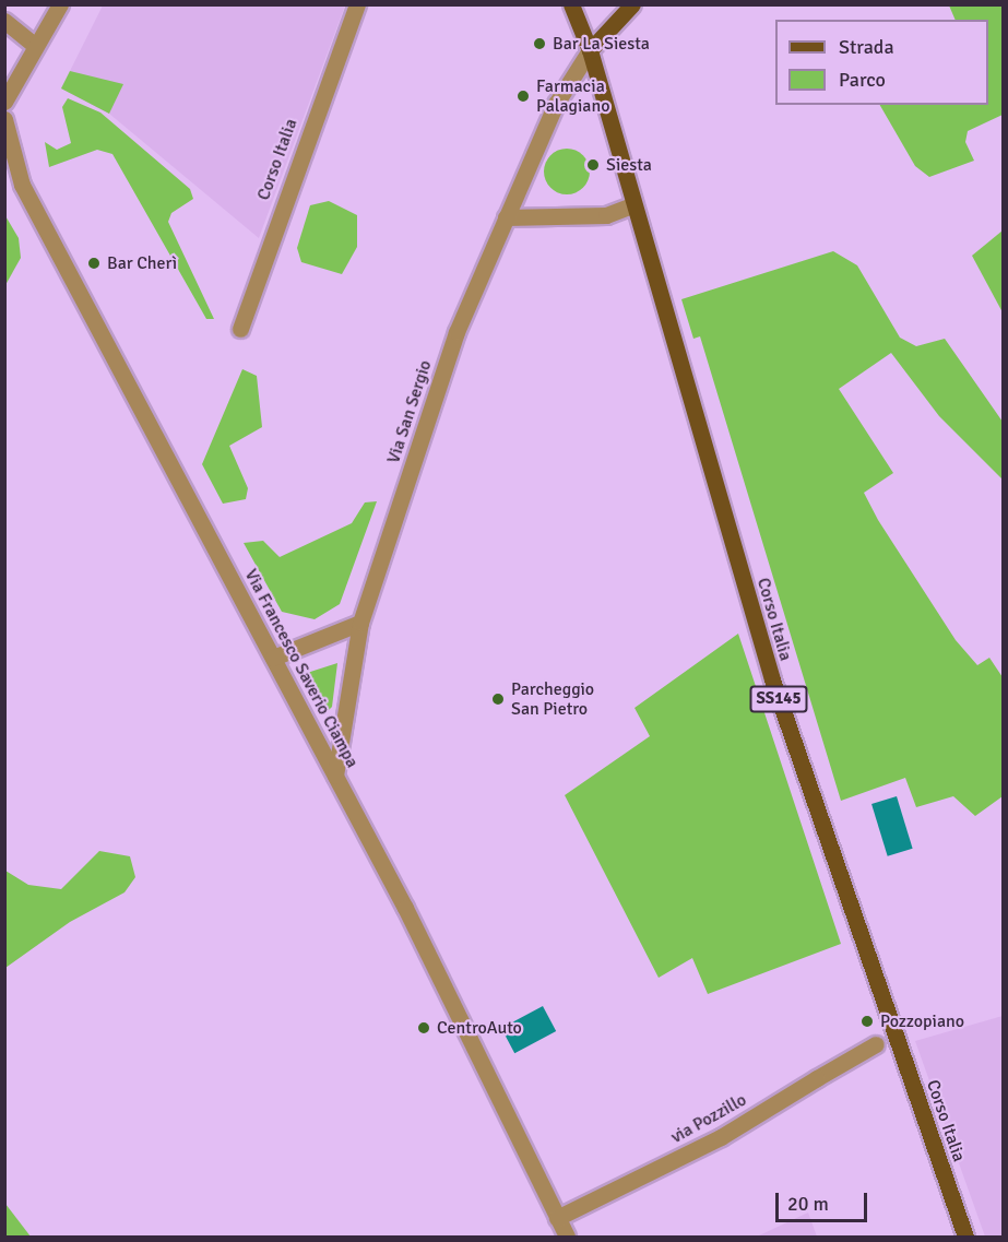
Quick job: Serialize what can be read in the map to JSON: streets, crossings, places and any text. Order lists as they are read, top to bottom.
{
  "streets": {
    "main road": ["Corso Italia", "SS145"],
    "street": ["Via San Sergio", "Via Francesco Saverio Ciampa", "via Pozzillo"]
  },
  "crossings": [
    ["Corso Italia", "Via San Sergio"],
    ["Via San Sergio", "Via Francesco Saverio Ciampa"],
    ["Via Francesco Saverio Ciampa", "via Pozzillo"]
  ],
  "places": [
    "Bar La Siesta",
    "Farmacia Palagiano",
    "Siesta",
    "Bar Cherì",
    "Parcheggio San Pietro",
    "Pozzopiano",
    "CentroAuto"
  ],
  "legend": ["Strada", "Parco"],
  "scale_bar": "20 m"
}
